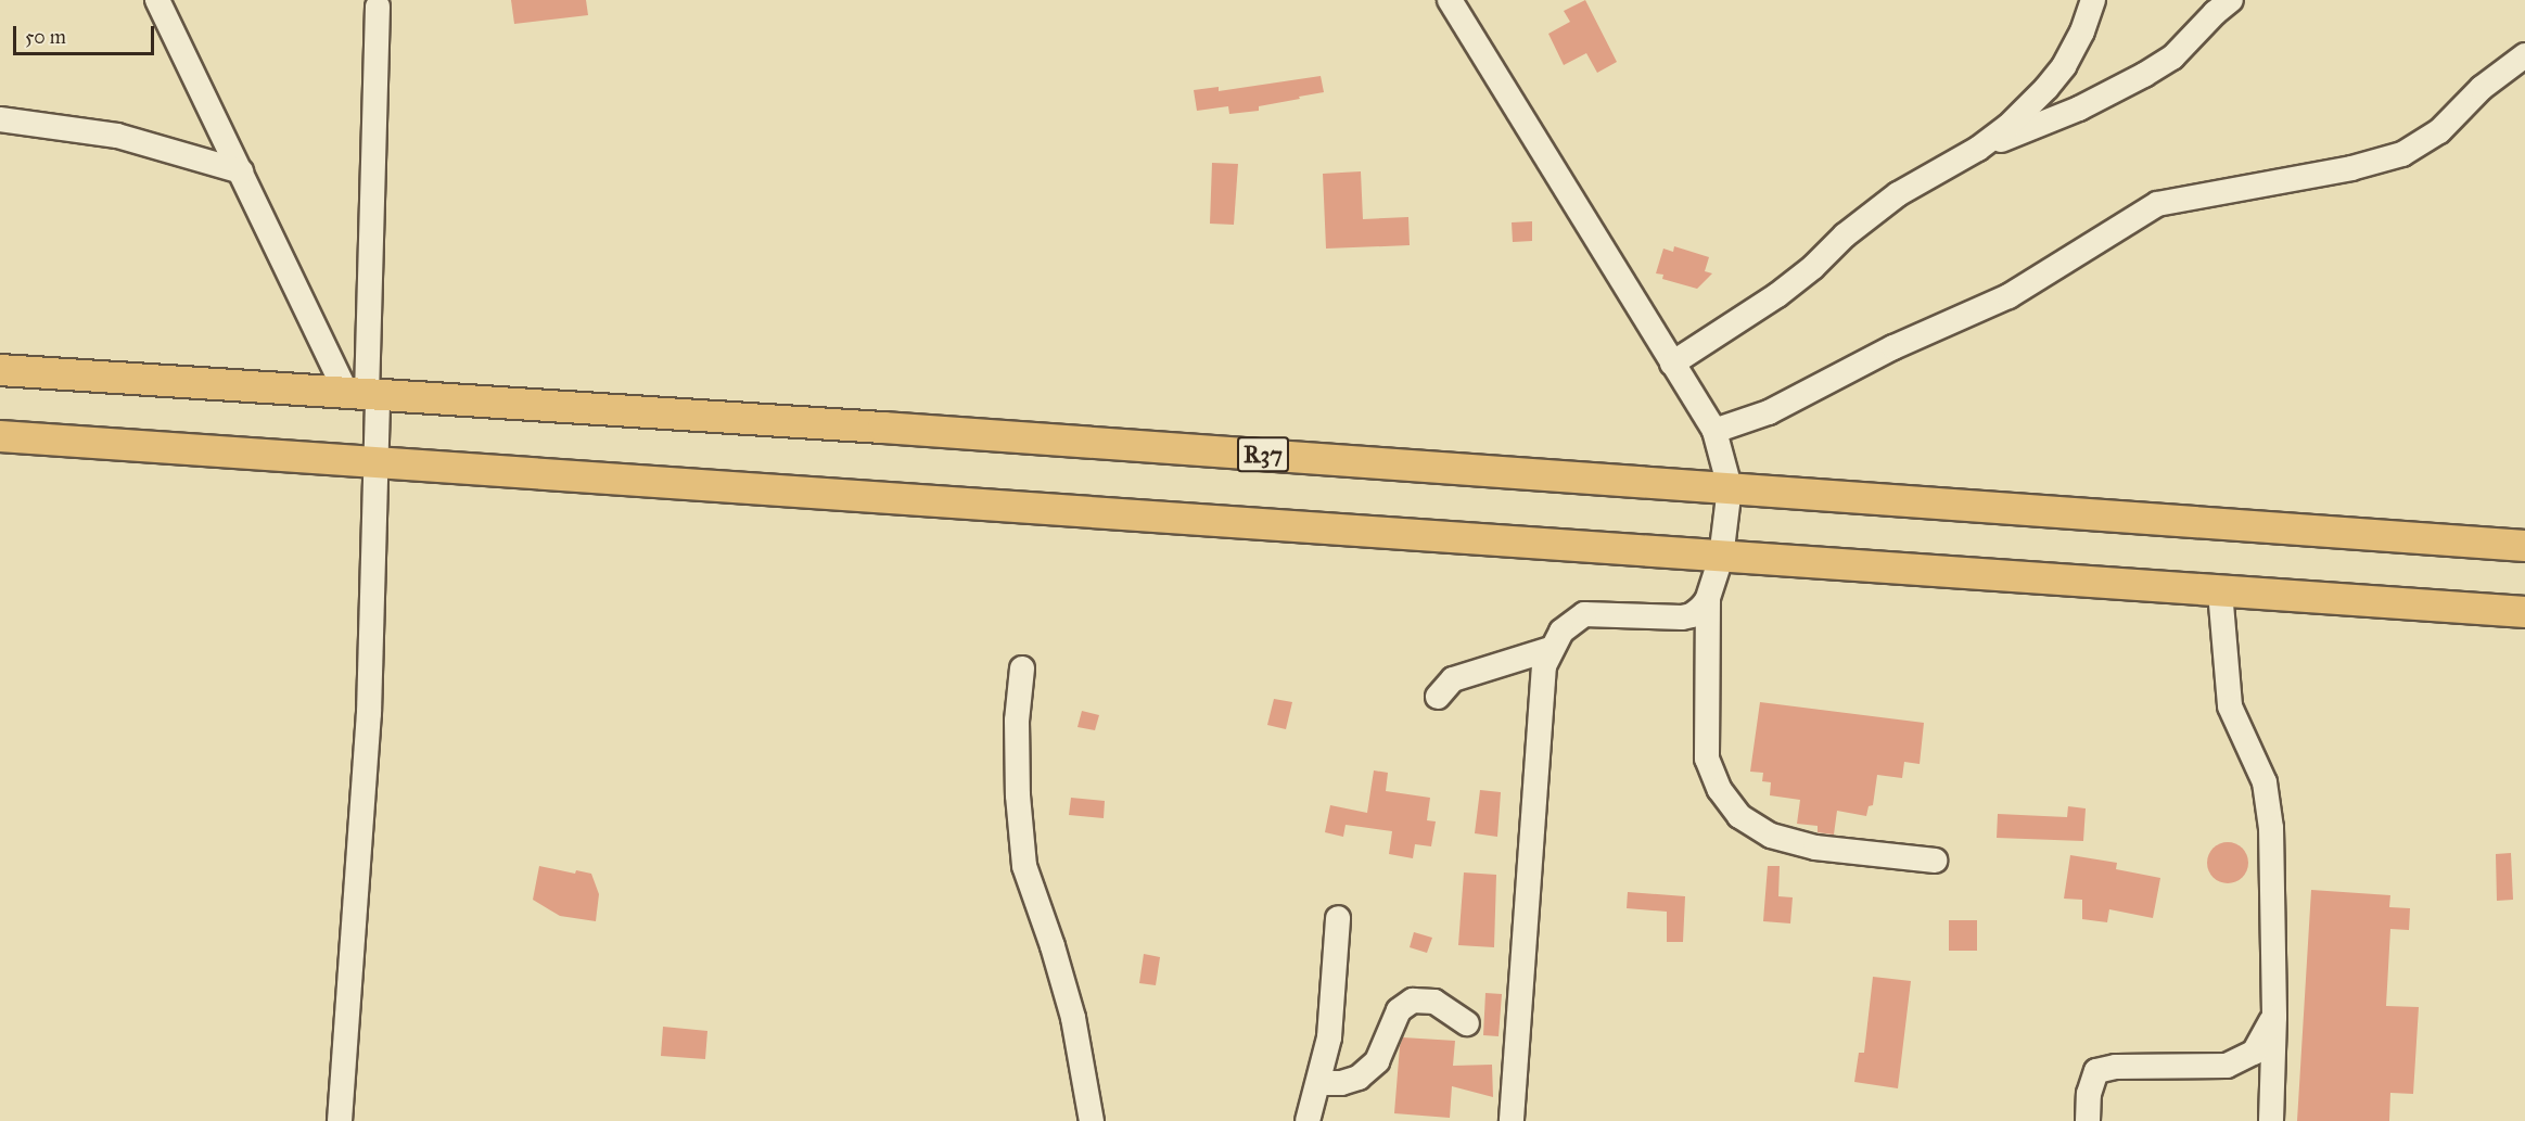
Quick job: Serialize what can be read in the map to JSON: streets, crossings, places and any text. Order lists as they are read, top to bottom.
{
  "streets": {
    "main road": ["R37"]
  },
  "scale_bar": "50 m"
}
